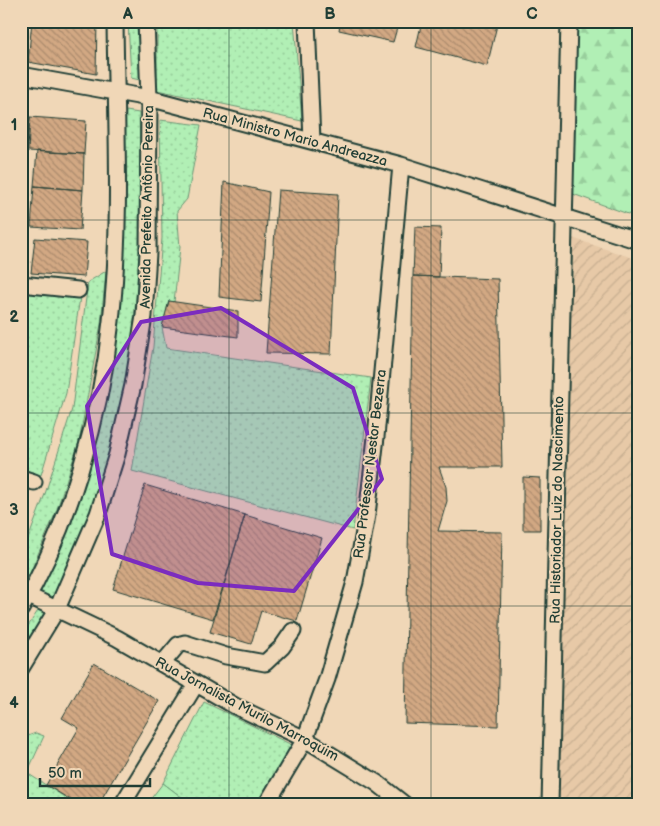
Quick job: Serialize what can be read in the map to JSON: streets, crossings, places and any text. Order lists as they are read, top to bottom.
{
  "streets": {
    "street": [
      "Rua Ministro Mario Andreazza",
      "Avenida Prefeito Antônio Pereira",
      "Rua Professor Nestor Bezerra",
      "Rua Historiador Luiz do Nascimento",
      "Rua Jornalista Murilo Marroquim"
    ]
  },
  "crossings": [
    ["Rua Ministro Mario Andreazza", "Avenida Prefeito Antônio Pereira"],
    ["Rua Ministro Mario Andreazza", "Rua Professor Nestor Bezerra"],
    ["Rua Ministro Mario Andreazza", "Rua Historiador Luiz do Nascimento"],
    ["Avenida Prefeito Antônio Pereira", "Rua Jornalista Murilo Marroquim"],
    ["Rua Professor Nestor Bezerra", "Rua Jornalista Murilo Marroquim"]
  ],
  "scale_bar": "50 m",
  "grid": {
    "columns": ["A", "B", "C"],
    "rows": [
      "1",
      "2",
      "3",
      "4"
    ]
  }
}
